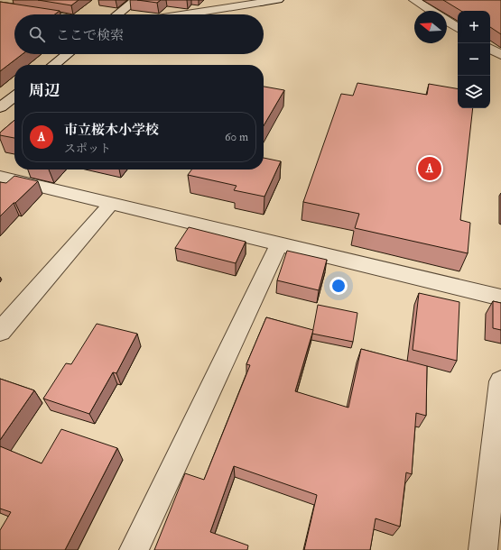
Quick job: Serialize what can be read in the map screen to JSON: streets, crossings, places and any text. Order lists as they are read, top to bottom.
{
  "north": "left",
  "page": {
    "map_buttons": ["+", "−"],
    "search": "ここで検索",
    "heading": "周辺",
    "list": [
      {
        "mark": "A",
        "name": "市立桜木小学校",
        "note": "スポット",
        "value": "60 m"
      }
    ],
    "pins": "A"
  }
}
